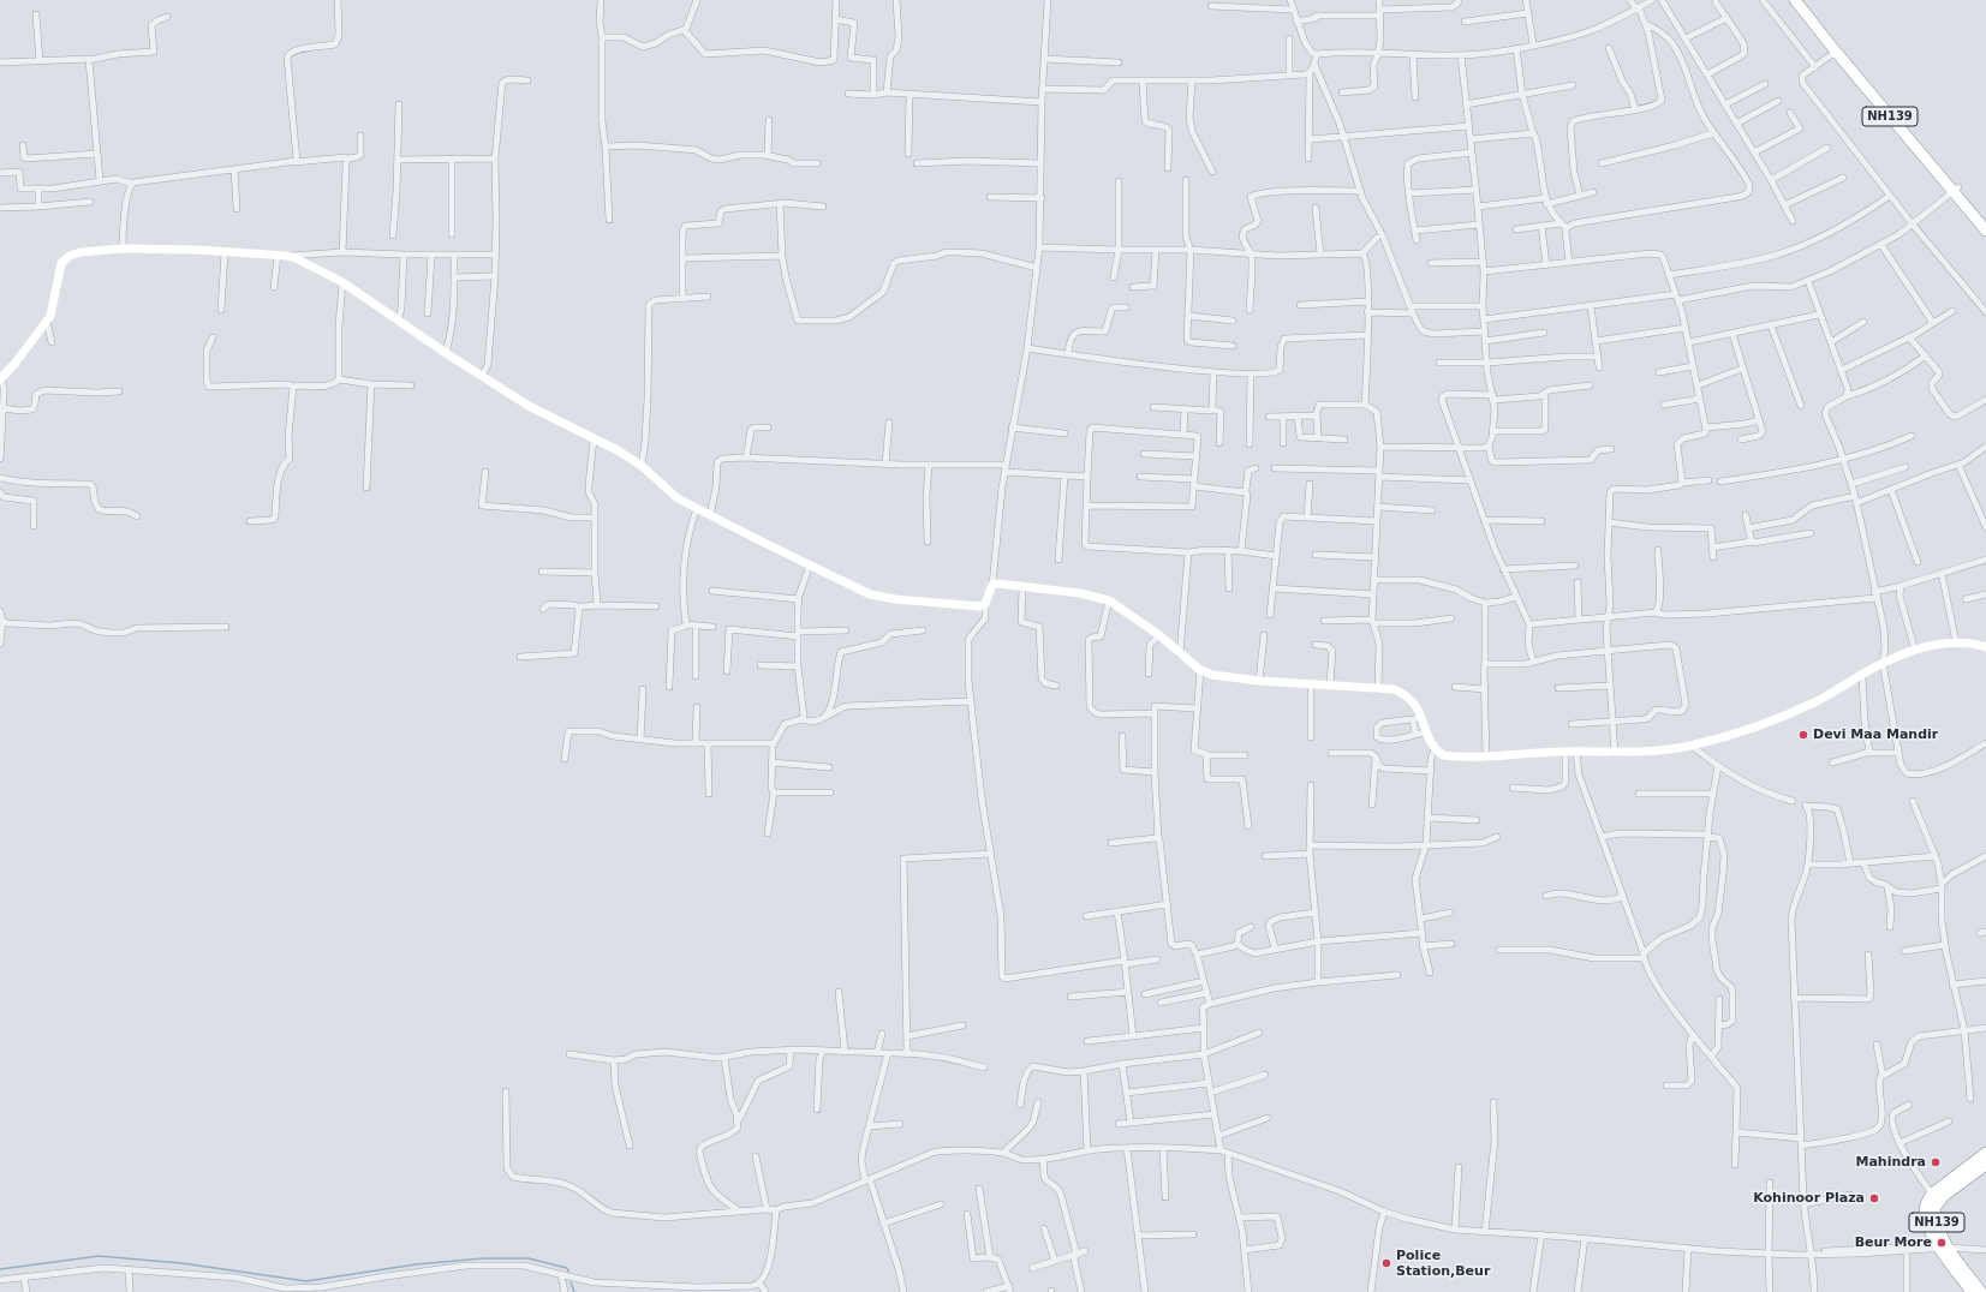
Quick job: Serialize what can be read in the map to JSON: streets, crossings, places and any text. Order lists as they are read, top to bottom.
{
  "streets": {
    "highway": ["NH139"]
  },
  "places": [
    "Devi Maa Mandir",
    "Mahindra",
    "Kohinoor Plaza",
    "Beur More",
    "Police Station,Beur"
  ]
}
